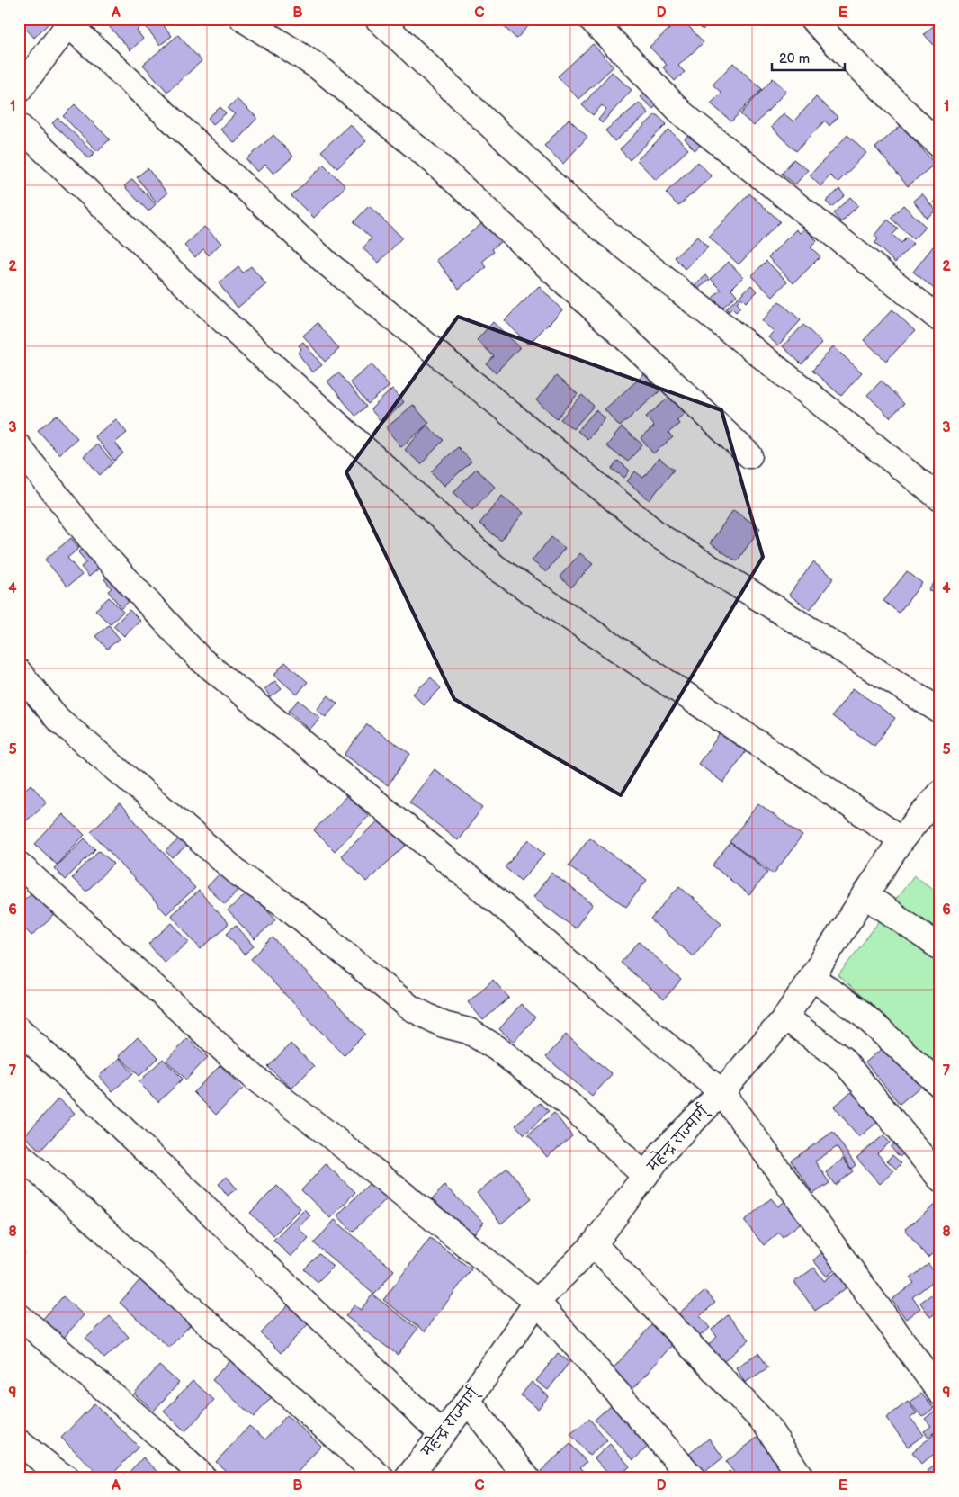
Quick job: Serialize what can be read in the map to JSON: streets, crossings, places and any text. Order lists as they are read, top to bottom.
{
  "streets": {
    "main road": ["महेन्द्र राज्मार्ग्"]
  },
  "scale_bar": "20 m",
  "grid": {
    "columns": [
      "A",
      "B",
      "C",
      "D",
      "E"
    ],
    "rows": [
      "1",
      "2",
      "3",
      "4",
      "5",
      "6",
      "7",
      "8",
      "9"
    ]
  }
}
